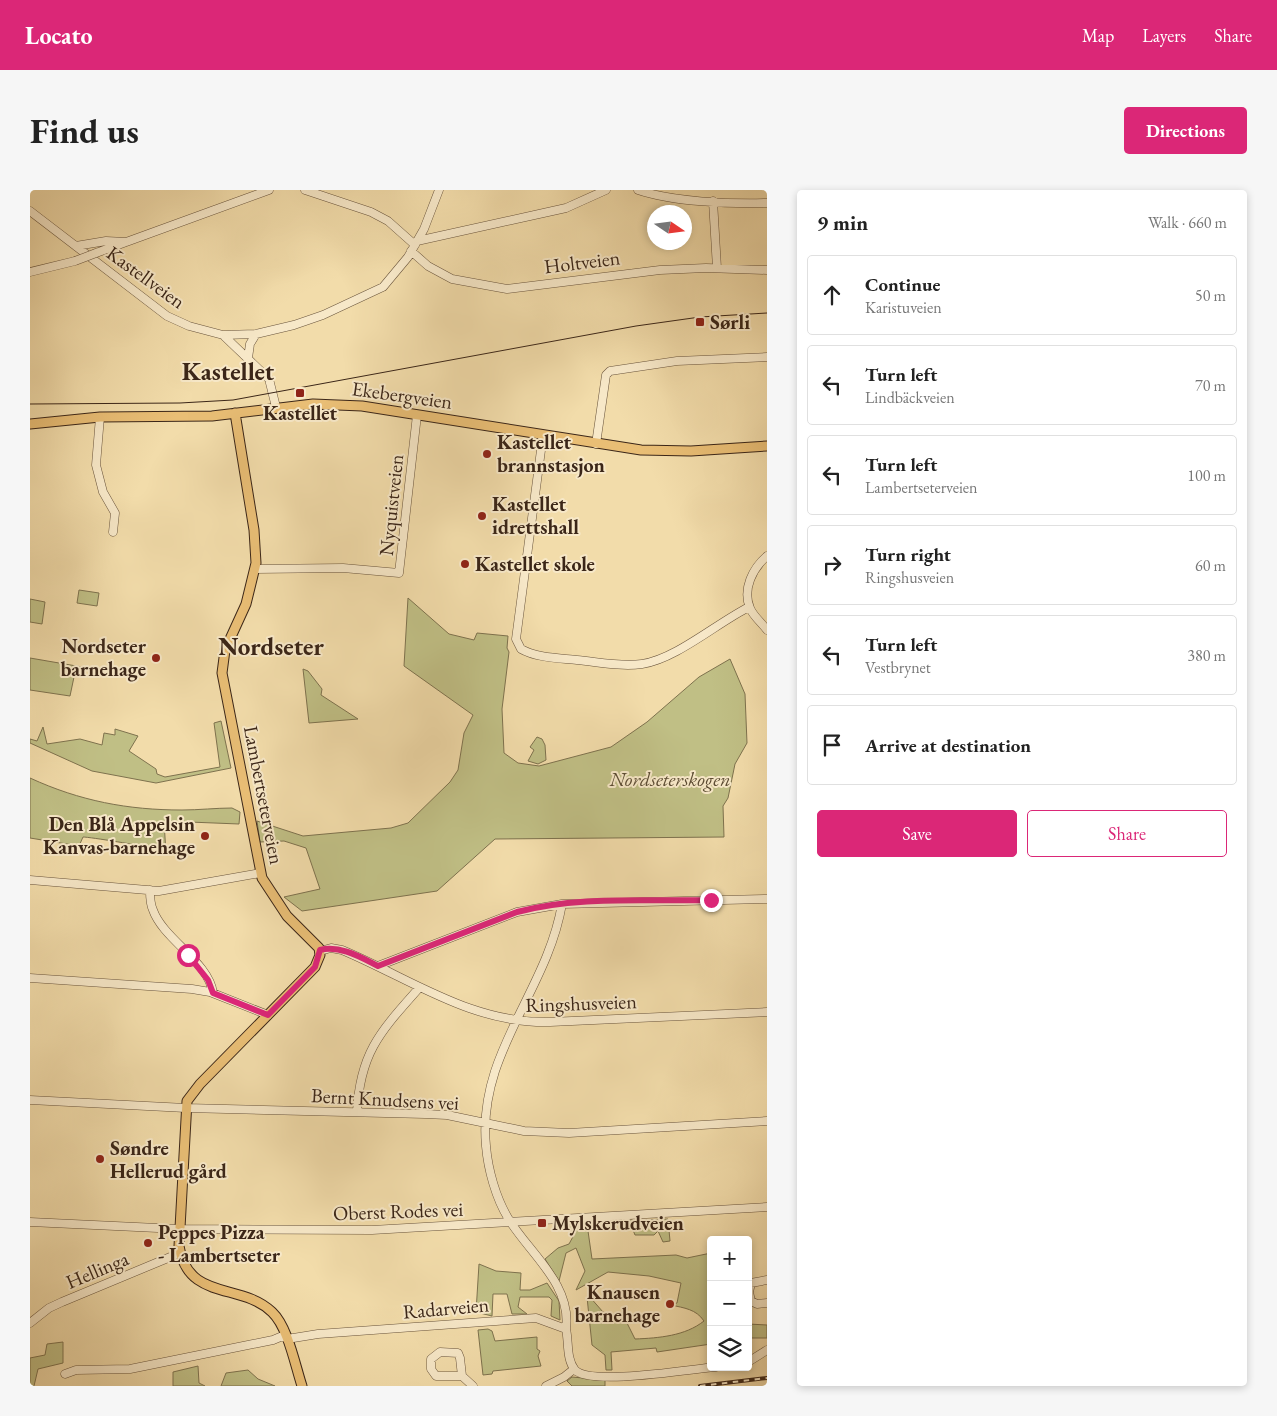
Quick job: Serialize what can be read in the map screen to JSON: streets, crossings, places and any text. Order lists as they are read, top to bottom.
{
  "streets": {
    "main road": ["Ekebergveien", "Lambertseterveien"],
    "street": [
      "Holtveien",
      "Kastellveien",
      "Nyquistveien",
      "Ringshusveien",
      "Bernt Knudsens vei",
      "Oberst Rodes vei",
      "Hellinga",
      "Radarveien"
    ]
  },
  "crossings": [
    ["Kastellveien", "Ekebergveien"],
    ["Ekebergveien", "Nyquistveien"],
    ["Ekebergveien", "Lambertseterveien"],
    ["Nyquistveien", "Lambertseterveien"],
    ["Lambertseterveien", "Ringshusveien"]
  ],
  "districts": ["Kastellet", "Nordseter"],
  "parks": ["Nordseterskogen"],
  "places": {
    "transit": ["Sørli", "Kastellet", "Mylskerudveien"],
    "other": [
      "Kastellet brannstasjon",
      "Kastellet idrettshall",
      "Kastellet skole",
      "Nordseter barnehage",
      "Den Blå Appelsin Kanvas-barnehage",
      "Søndre Hellerud gård",
      "Peppes Pizza - Lambertseter",
      "Knausen barnehage"
    ]
  },
  "north": "right",
  "page": {
    "header": "Locato",
    "nav": ["Map", "Layers", "Share"],
    "buttons": [
      "Directions",
      ["Save", "Share"]
    ],
    "title": "Find us",
    "heading": ["9 min", "Walk · 660 m"],
    "list": [
      ["Continue", "Karistuveien", "50 m"],
      ["Turn left", "Lindbäckveien", "70 m"],
      ["Turn left", "Lambertseterveien", "100 m"],
      ["Turn right", "Ringshusveien", "60 m"],
      ["Turn left", "Vestbrynet", "380 m"],
      "Arrive at destination"
    ],
    "map_buttons": ["+", "−"]
  }
}
